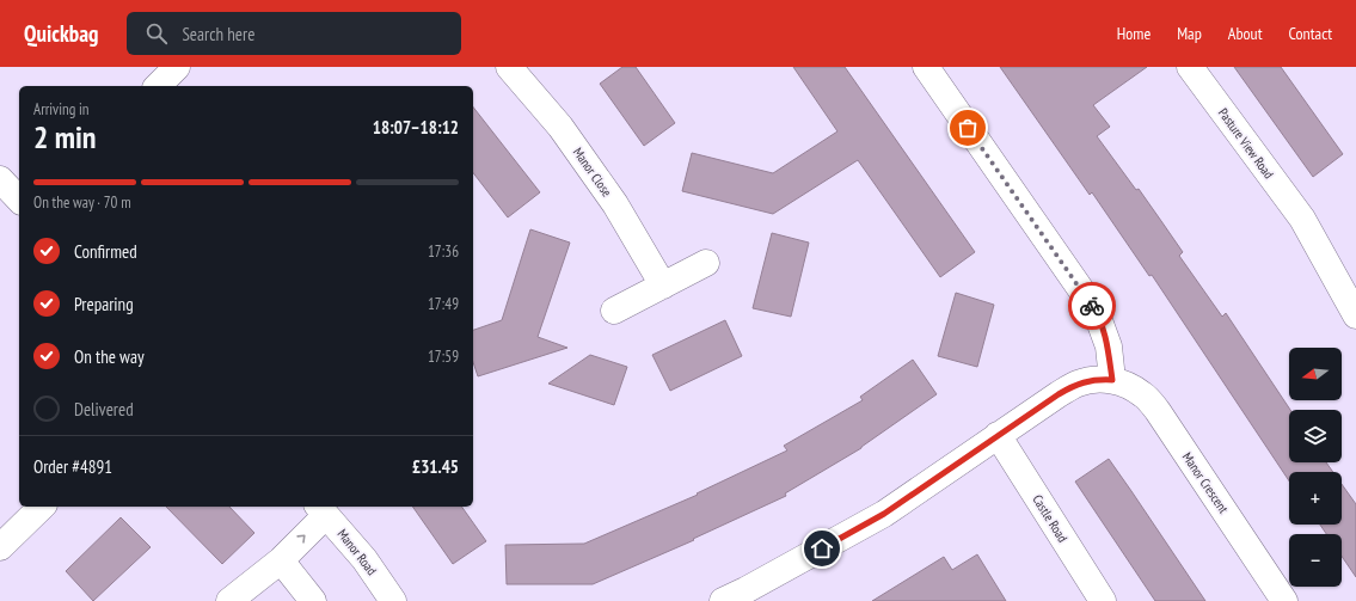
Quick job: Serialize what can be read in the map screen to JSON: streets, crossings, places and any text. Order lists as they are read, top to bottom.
{
  "streets": {
    "street": [
      "Pasture View Road",
      "Manor Close",
      "Manor Crescent",
      "Castle Road",
      "Manor Road"
    ]
  },
  "north": "left",
  "page": {
    "header": "Quickbag",
    "search": "Search here",
    "nav": [
      "Home",
      "Map",
      "About",
      "Contact"
    ],
    "heading": ["2 min", "Arriving in", "18:07–18:12"],
    "panel": ["Order #4891", "£31.45"],
    "bar": "On the way · 70 m",
    "list": [
      ["Confirmed", "17:36"],
      ["Preparing", "17:49"],
      ["On the way", "17:59"],
      "Delivered"
    ],
    "map_buttons": ["+", "−"]
  }
}
